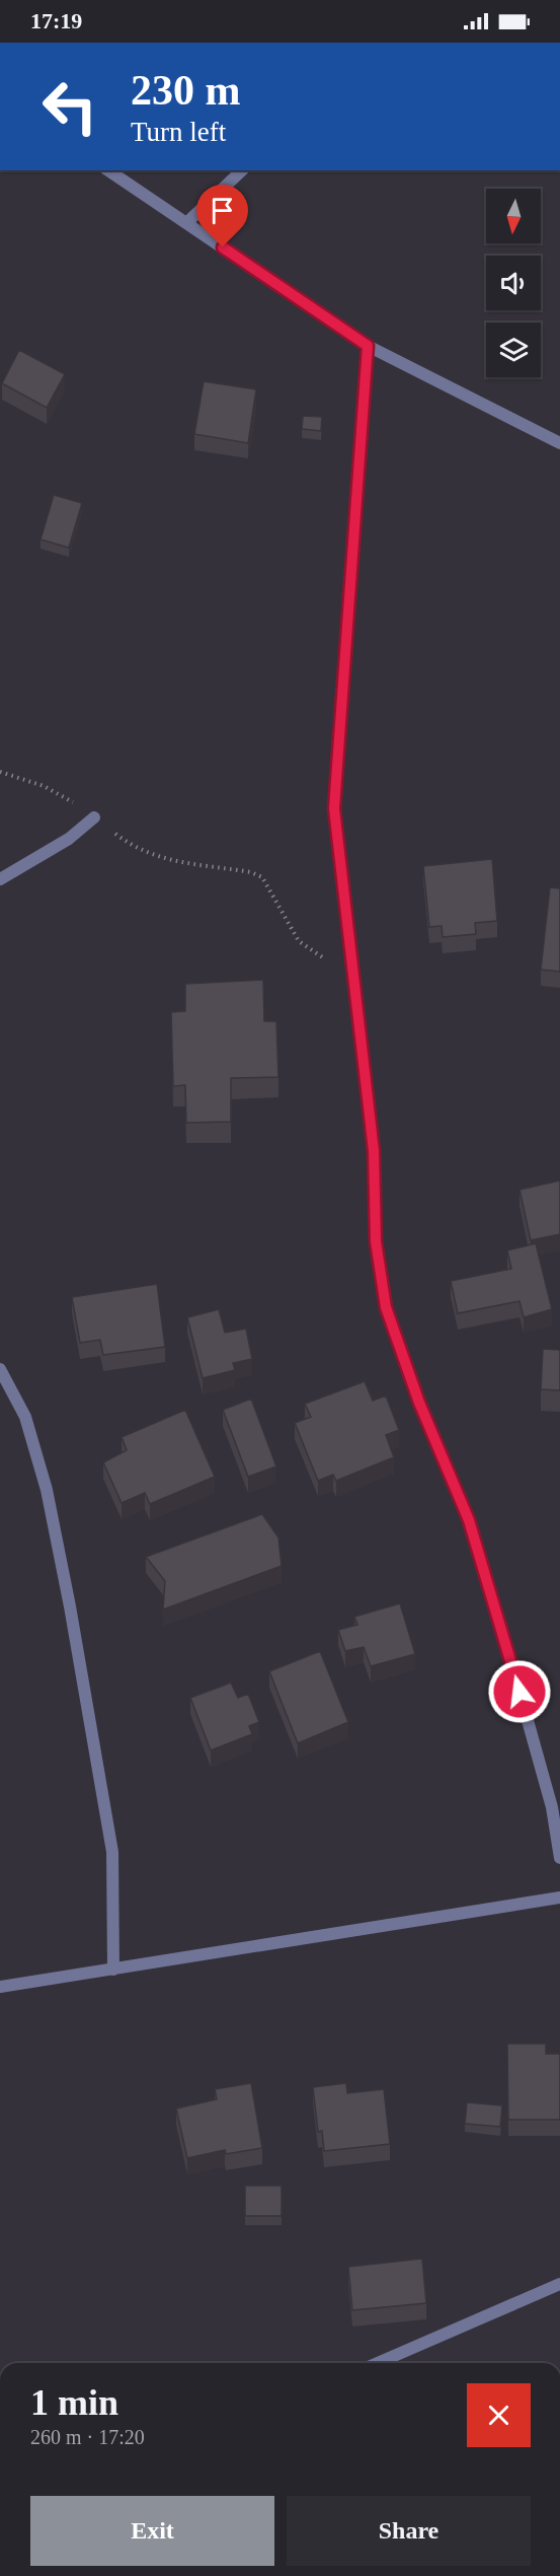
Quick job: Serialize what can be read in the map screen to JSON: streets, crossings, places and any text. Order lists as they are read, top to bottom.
{
  "north": "bottom",
  "page": {
    "status": "17:19",
    "turn": ["230 m", "Turn left"],
    "heading": ["1 min", "260 m · 17:20"],
    "buttons": ["Exit", "Share"]
  }
}
